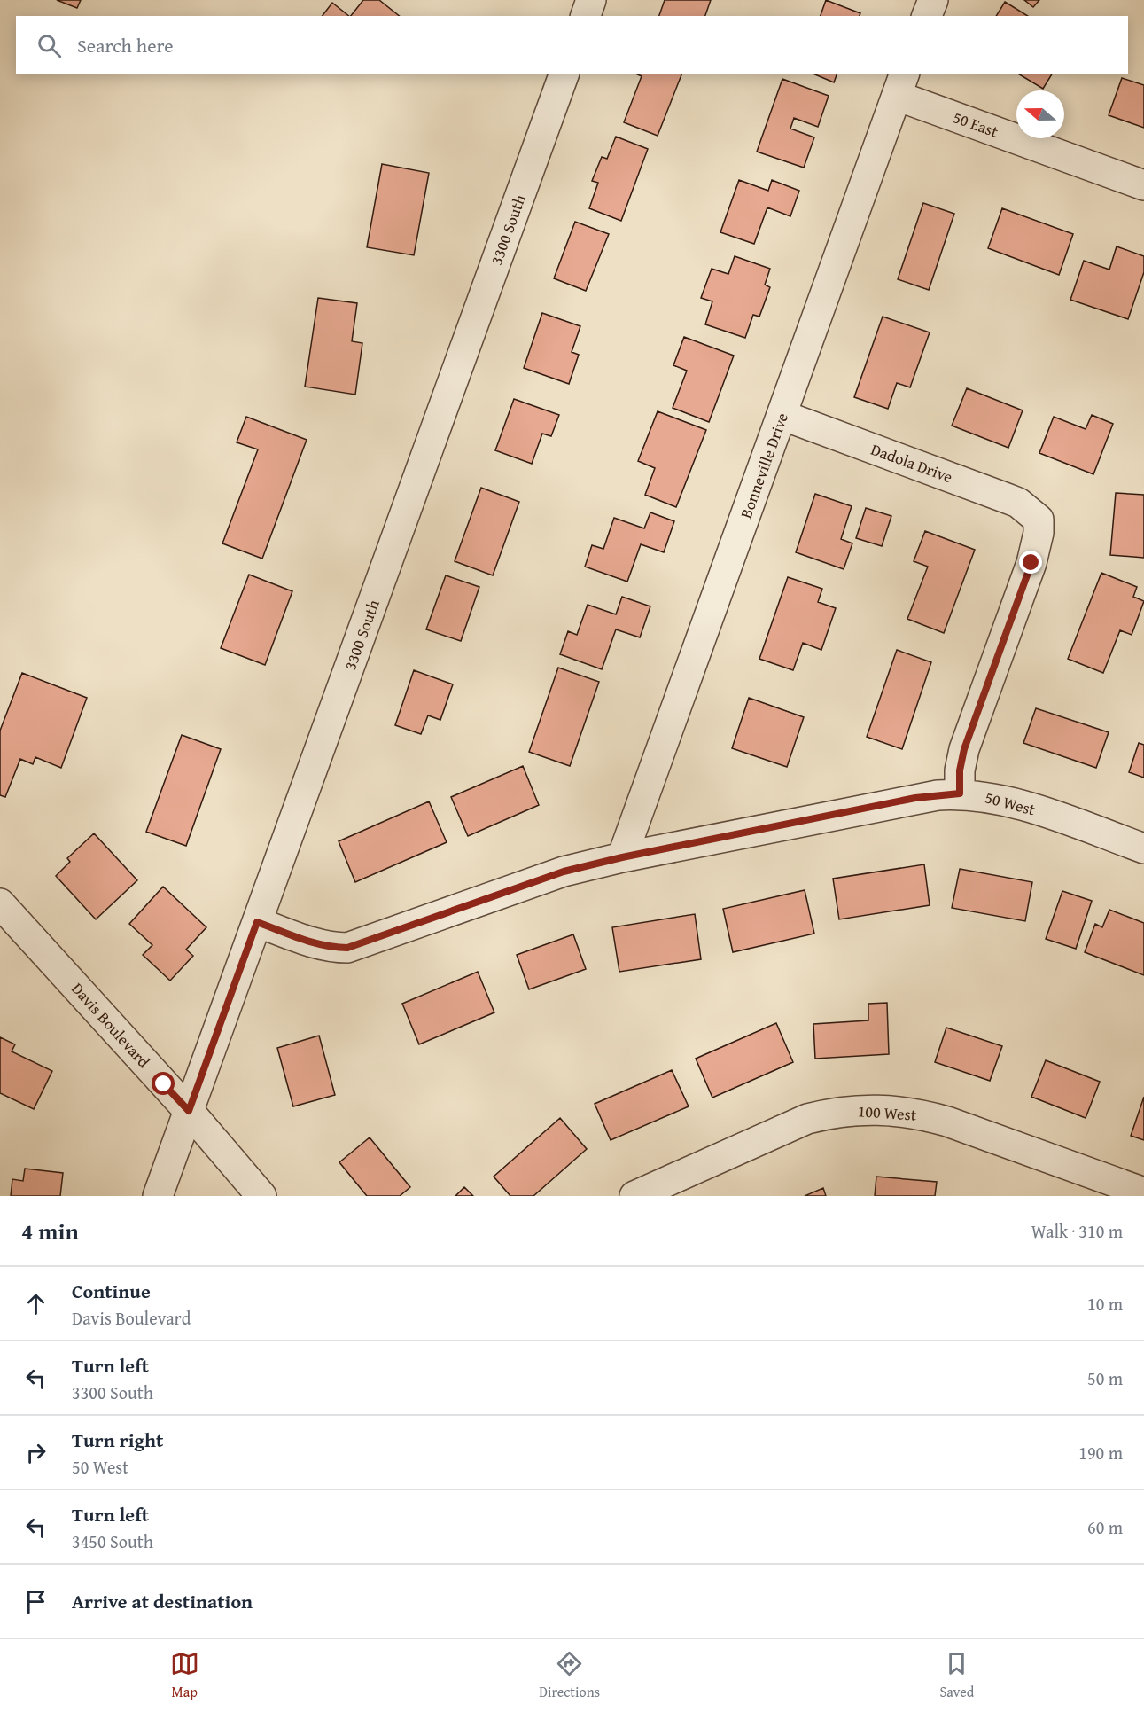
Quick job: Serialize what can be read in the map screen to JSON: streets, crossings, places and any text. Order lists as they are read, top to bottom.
{
  "streets": {
    "street": [
      "50 East",
      "3300 South",
      "Dadola Drive",
      "Bonneville Drive",
      "50 West",
      "Davis Boulevard",
      "100 West"
    ]
  },
  "crossings": [
    ["50 East", "Bonneville Drive"],
    ["3300 South", "50 West"],
    ["3300 South", "Davis Boulevard"],
    ["Dadola Drive", "Bonneville Drive"],
    ["Dadola Drive", "50 West"],
    ["Bonneville Drive", "50 West"]
  ],
  "north": "left",
  "page": {
    "search": "Search here",
    "heading": ["4 min", "Walk · 310 m"],
    "list": [
      ["Continue", "Davis Boulevard", "10 m"],
      ["Turn left", "3300 South", "50 m"],
      ["Turn right", "50 West", "190 m"],
      ["Turn left", "3450 South", "60 m"],
      "Arrive at destination"
    ],
    "nav": ["Map", "Directions", "Saved"]
  }
}
